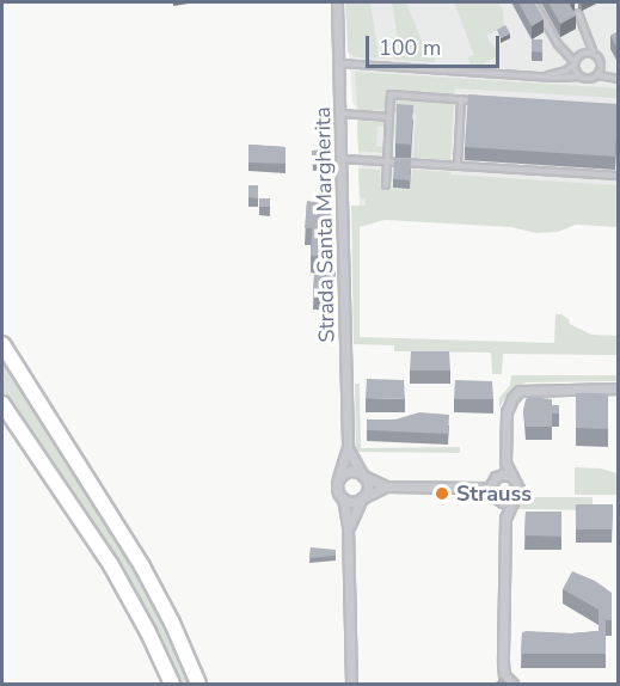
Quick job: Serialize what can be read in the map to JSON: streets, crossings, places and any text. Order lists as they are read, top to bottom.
{
  "streets": {
    "street": ["Strada Santa Margherita"]
  },
  "places": ["Strauss"],
  "scale_bar": "100 m"
}
